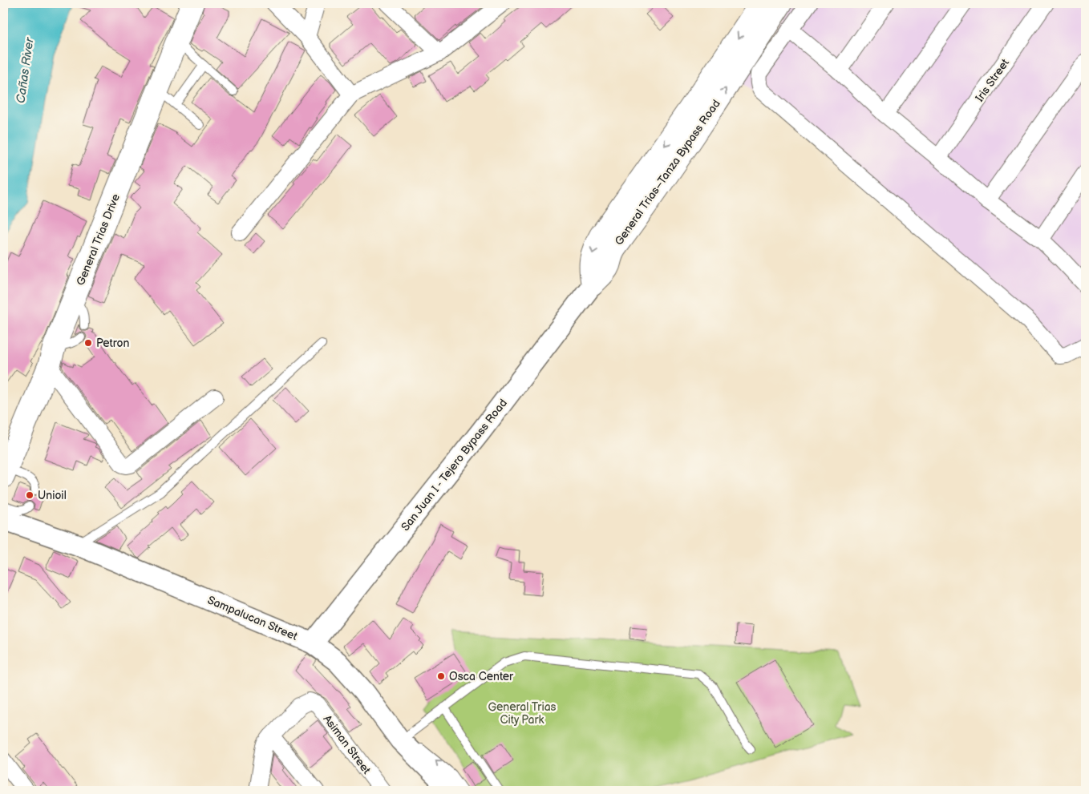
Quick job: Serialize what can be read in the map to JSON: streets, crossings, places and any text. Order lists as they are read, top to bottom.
{
  "streets": {
    "main road": ["General Trias–Tanza Bypass Road", "General Trias Drive"],
    "street": [
      "Iris Street",
      "San Juan I - Tejero Bypass Road",
      "Sampalucan Street",
      "Asiman Street"
    ]
  },
  "crossings": [
    ["General Trias–Tanza Bypass Road", "San Juan I - Tejero Bypass Road"],
    ["San Juan I - Tejero Bypass Road", "Sampalucan Street"]
  ],
  "water": ["Cañas River"],
  "parks": ["General Trias City Park"],
  "places": ["Petron", "Unioil", "Osca Center"]
}
